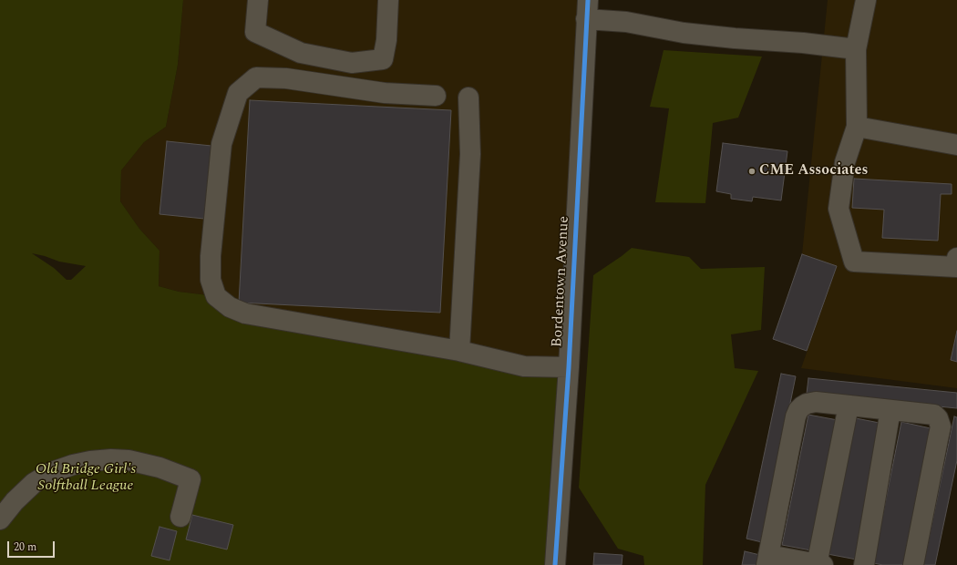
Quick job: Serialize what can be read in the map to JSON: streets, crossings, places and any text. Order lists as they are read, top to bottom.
{
  "streets": {
    "street": ["Bordentown Avenue"]
  },
  "parks": ["Old Bridge Girl's Solftball League"],
  "places": ["CME Associates"],
  "scale_bar": "20 m"
}
